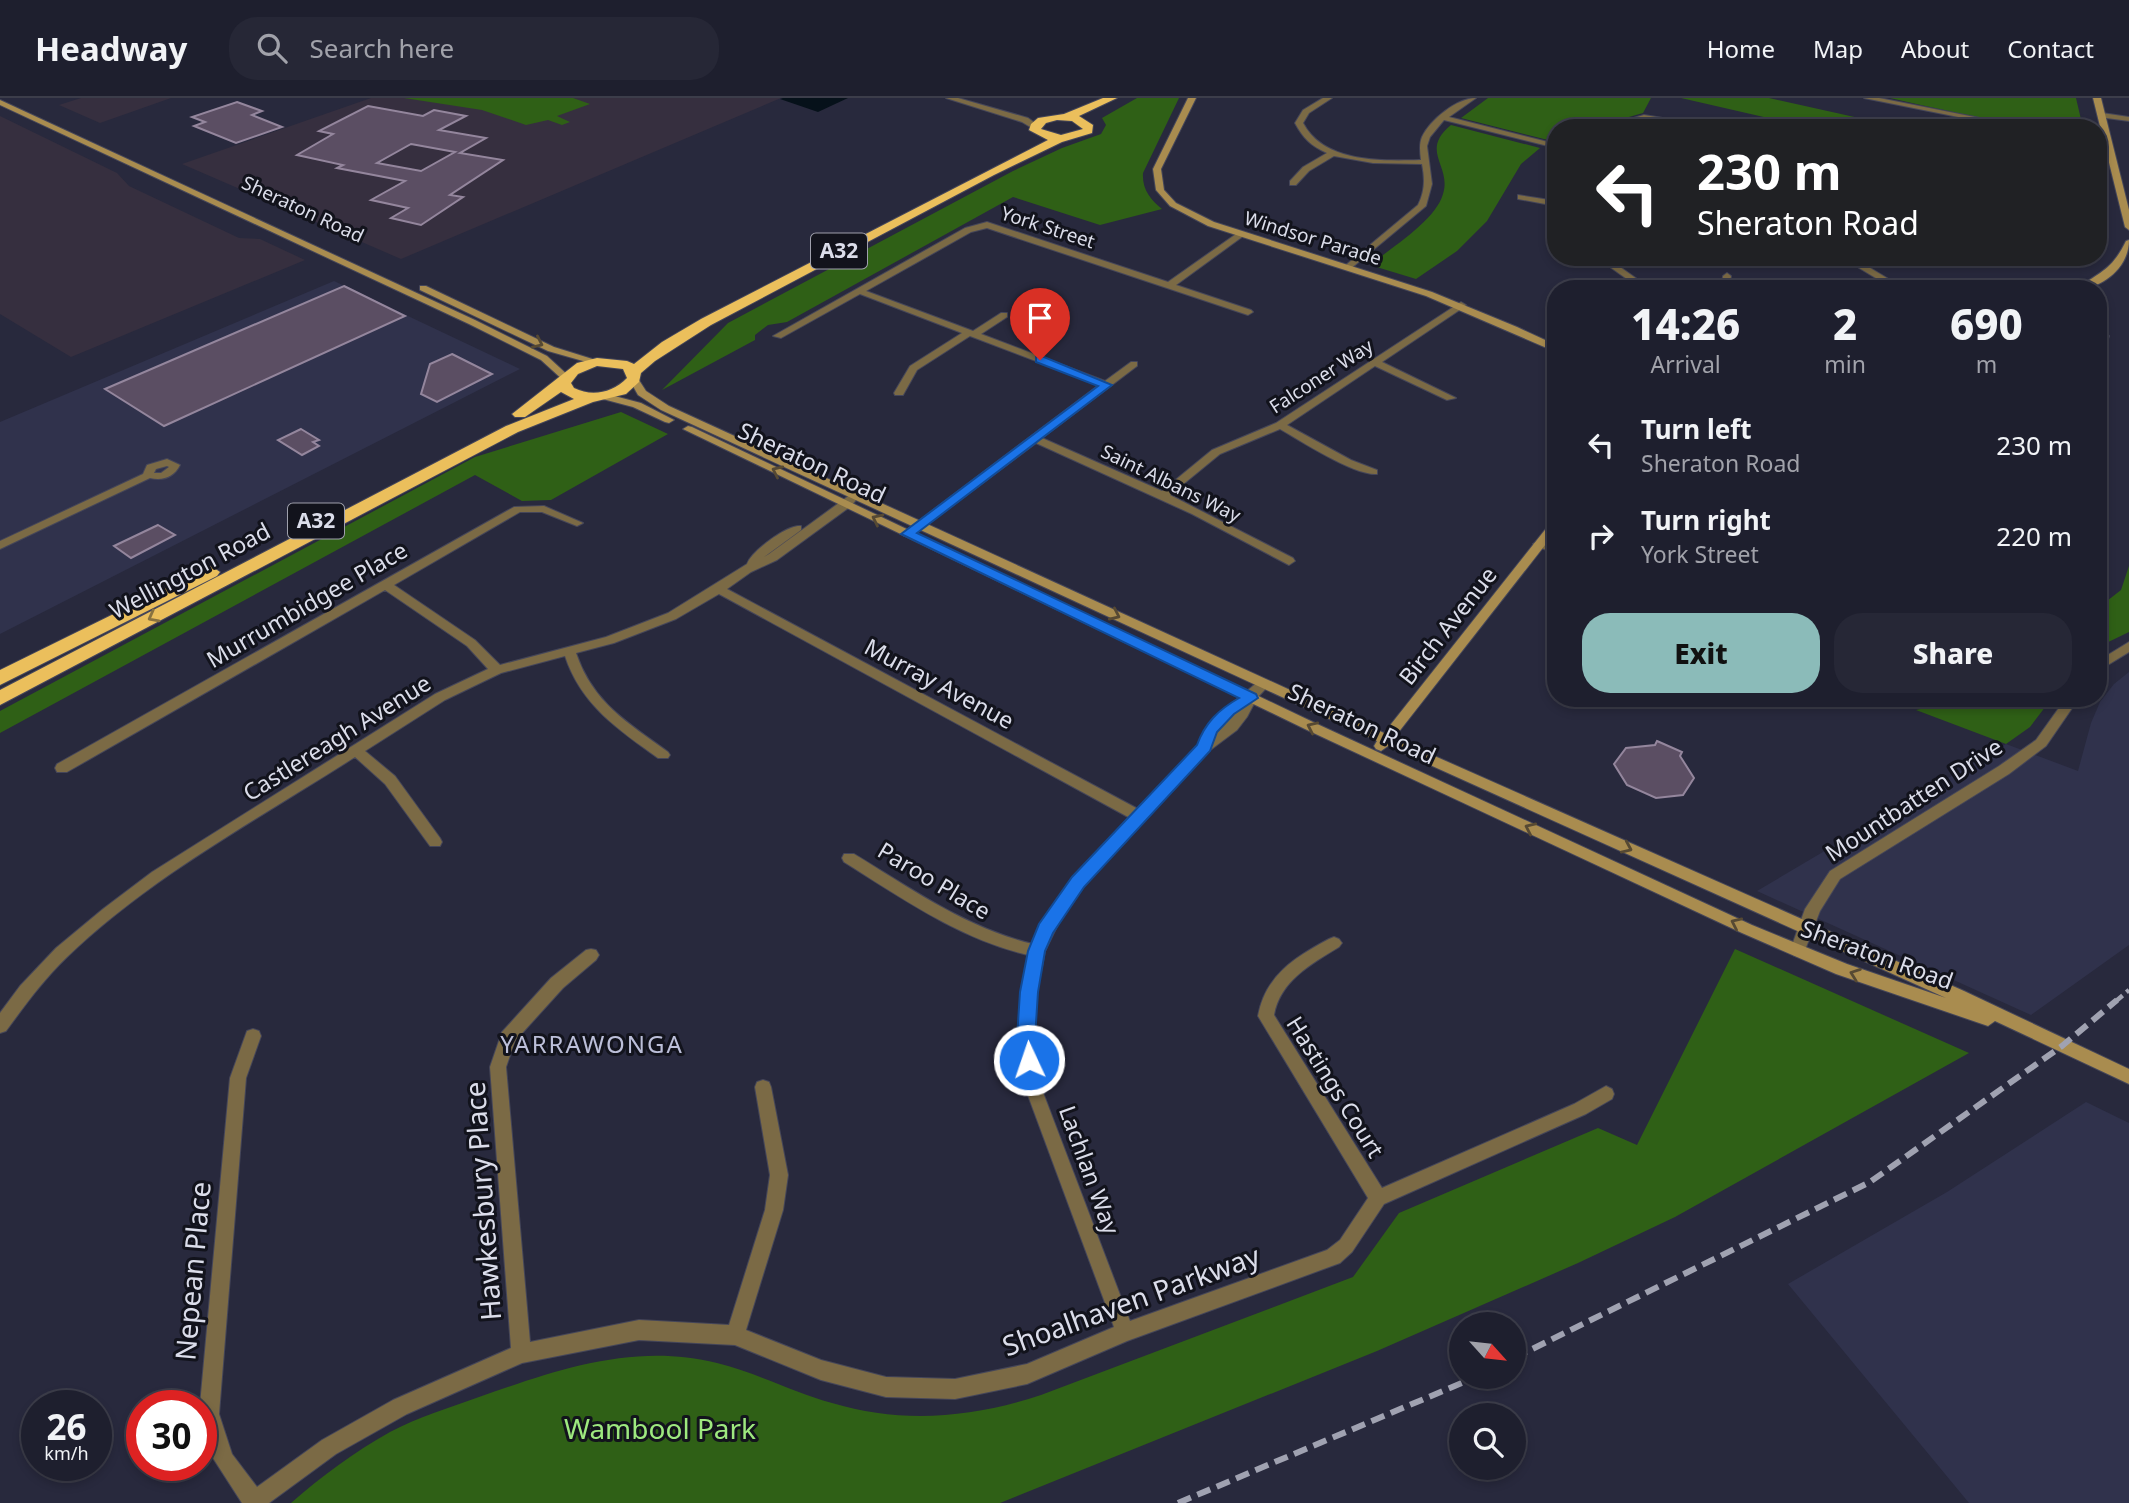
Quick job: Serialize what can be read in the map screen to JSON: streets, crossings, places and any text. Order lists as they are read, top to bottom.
{
  "streets": {
    "highway": ["A32", "Wellington Road"],
    "street": [
      "Sheraton Road",
      "York Street",
      "Windsor Parade",
      "Falconer Way",
      "Saint Albans Way",
      "Murrumbidgee Place",
      "Birch Avenue",
      "Murray Avenue",
      "Castlereagh Avenue",
      "Mountbatten Drive",
      "Paroo Place",
      "Hastings Court",
      "Lachlan Way",
      "Hawkesbury Place",
      "Nepean Place",
      "Shoalhaven Parkway"
    ]
  },
  "crossings": [
    ["Sheraton Road", "A32"],
    ["Sheraton Road", "Wellington Road"],
    ["Sheraton Road", "Birch Avenue"],
    ["Sheraton Road", "Castlereagh Avenue"],
    ["Sheraton Road", "Mountbatten Drive"],
    ["Sheraton Road", "Lachlan Way"],
    ["Windsor Parade", "Falconer Way"],
    ["A32", "Wellington Road"],
    ["Falconer Way", "Saint Albans Way"],
    ["Murray Avenue", "Castlereagh Avenue"],
    ["Murray Avenue", "Lachlan Way"],
    ["Paroo Place", "Lachlan Way"],
    ["Hastings Court", "Shoalhaven Parkway"],
    ["Lachlan Way", "Shoalhaven Parkway"],
    ["Hawkesbury Place", "Shoalhaven Parkway"],
    ["Nepean Place", "Shoalhaven Parkway"]
  ],
  "districts": ["YARRAWONGA"],
  "parks": ["Wambool Park"],
  "north": "bottom right",
  "page": {
    "header": "Headway",
    "search": "Search here",
    "nav": [
      "Home",
      "Map",
      "About",
      "Contact"
    ],
    "turn": ["230 m", "Sheraton Road"],
    "eta": [
      "14:26",
      "Arrival",
      "2",
      "min",
      "690",
      "m"
    ],
    "list": [
      {
        "name": "Turn left",
        "note": "Sheraton Road",
        "value": "230 m"
      },
      {
        "name": "Turn right",
        "note": "York Street",
        "value": "220 m"
      }
    ],
    "buttons": ["Exit", "Share"],
    "speed": "26 km/h",
    "limit": "30"
  }
}
